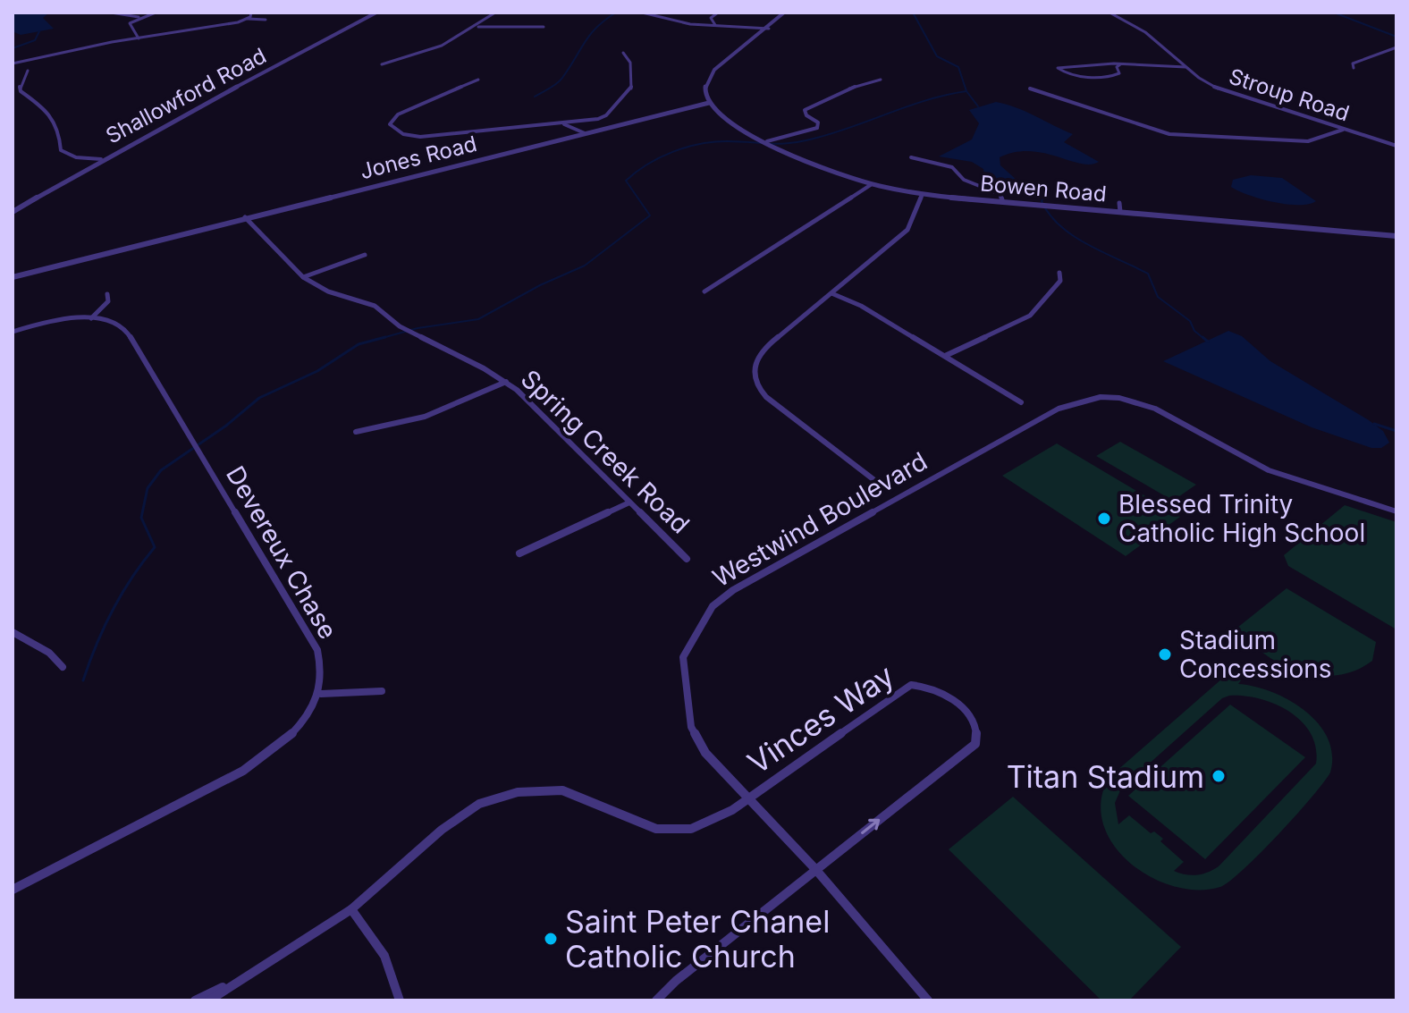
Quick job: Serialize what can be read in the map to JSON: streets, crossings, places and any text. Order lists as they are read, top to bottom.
{
  "streets": {
    "street": [
      "Stroup Road",
      "Shallowford Road",
      "Jones Road",
      "Bowen Road",
      "Spring Creek Road",
      "Westwind Boulevard",
      "Devereux Chase",
      "Vinces Way"
    ]
  },
  "crossings": [
    ["Jones Road", "Bowen Road"],
    ["Jones Road", "Spring Creek Road"],
    ["Westwind Boulevard", "Vinces Way"]
  ],
  "places": [
    "Blessed Trinity Catholic High School",
    "Stadium Concessions",
    "Titan Stadium",
    "Saint Peter Chanel Catholic Church"
  ]
}
